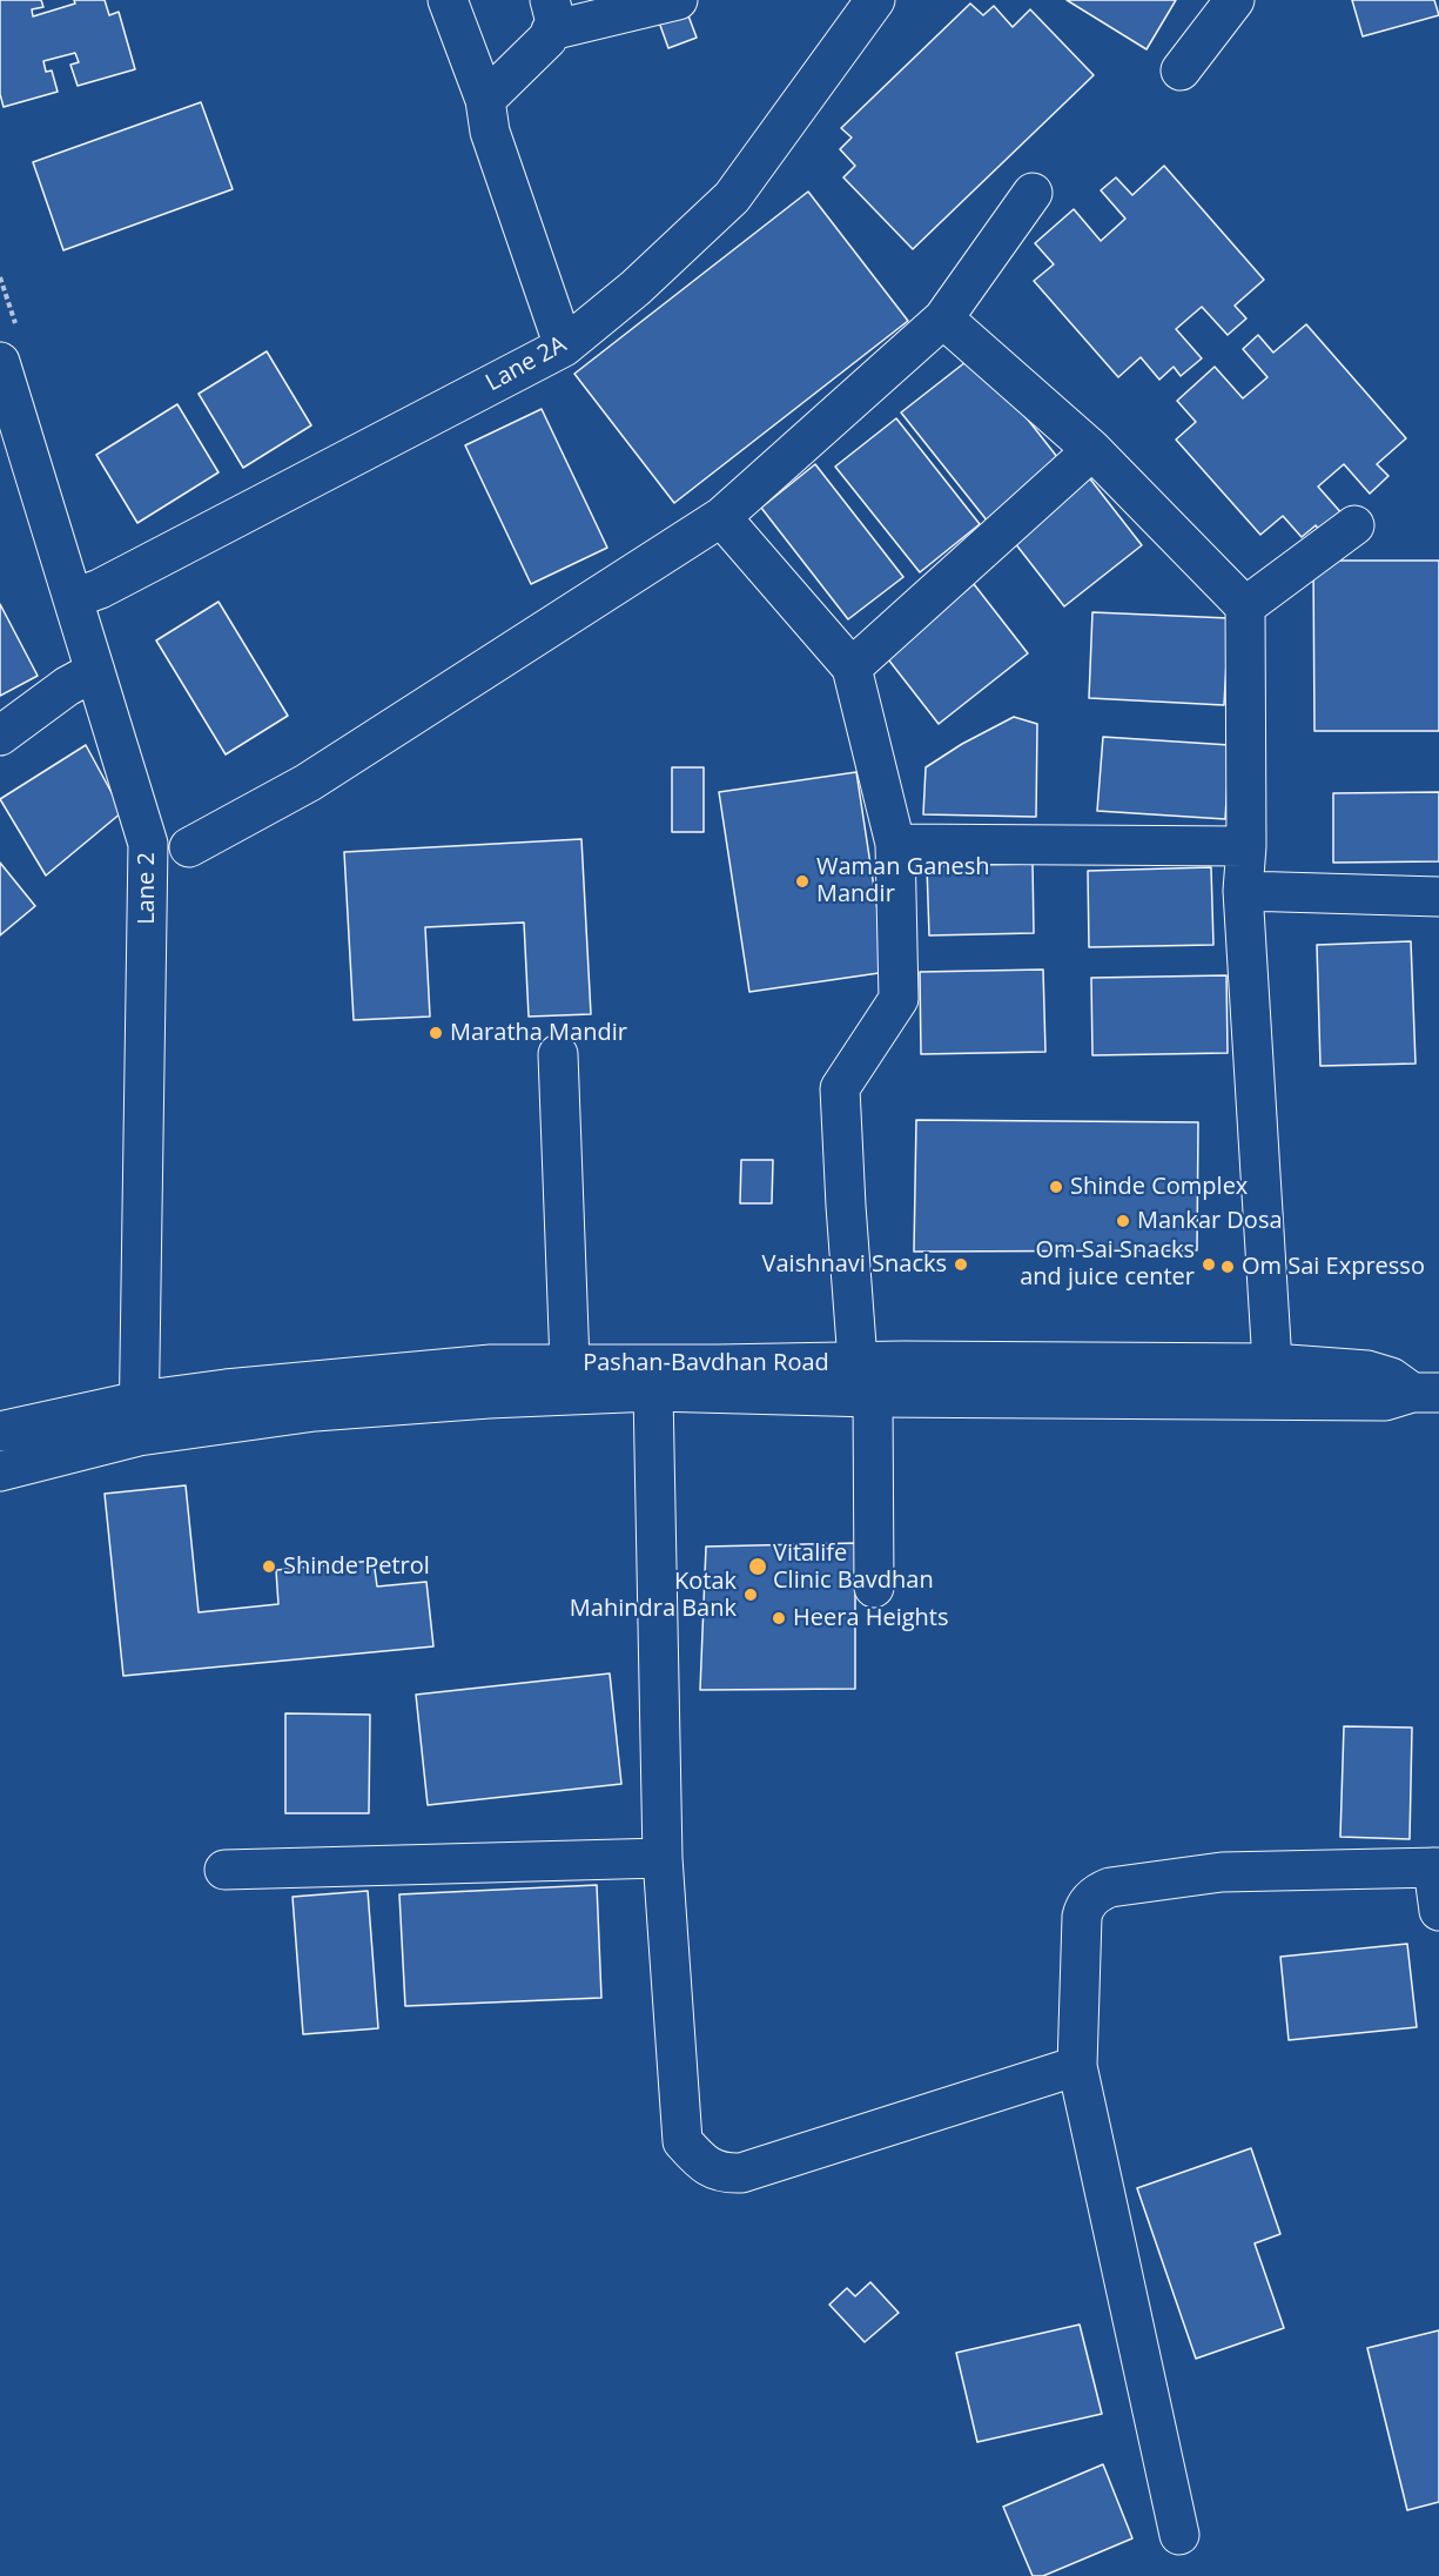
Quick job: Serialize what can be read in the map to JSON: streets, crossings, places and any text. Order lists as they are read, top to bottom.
{
  "streets": {
    "street": ["Lane 2A", "Lane 2", "Pashan-Bavdhan Road"]
  },
  "crossings": [
    ["Lane 2A", "Lane 2"],
    ["Lane 2", "Pashan-Bavdhan Road"]
  ],
  "places": [
    "Waman Ganesh Mandir",
    "Maratha Mandir",
    "Shinde Complex",
    "Mankar Dosa",
    "Vaishnavi Snacks",
    "Om Sai Snacks and juice center",
    "Om Sai Expresso",
    "Shinde Petrol",
    "Vitalife Clinic Bavdhan",
    "Kotak Mahindra Bank",
    "Heera Heights"
  ]
}
